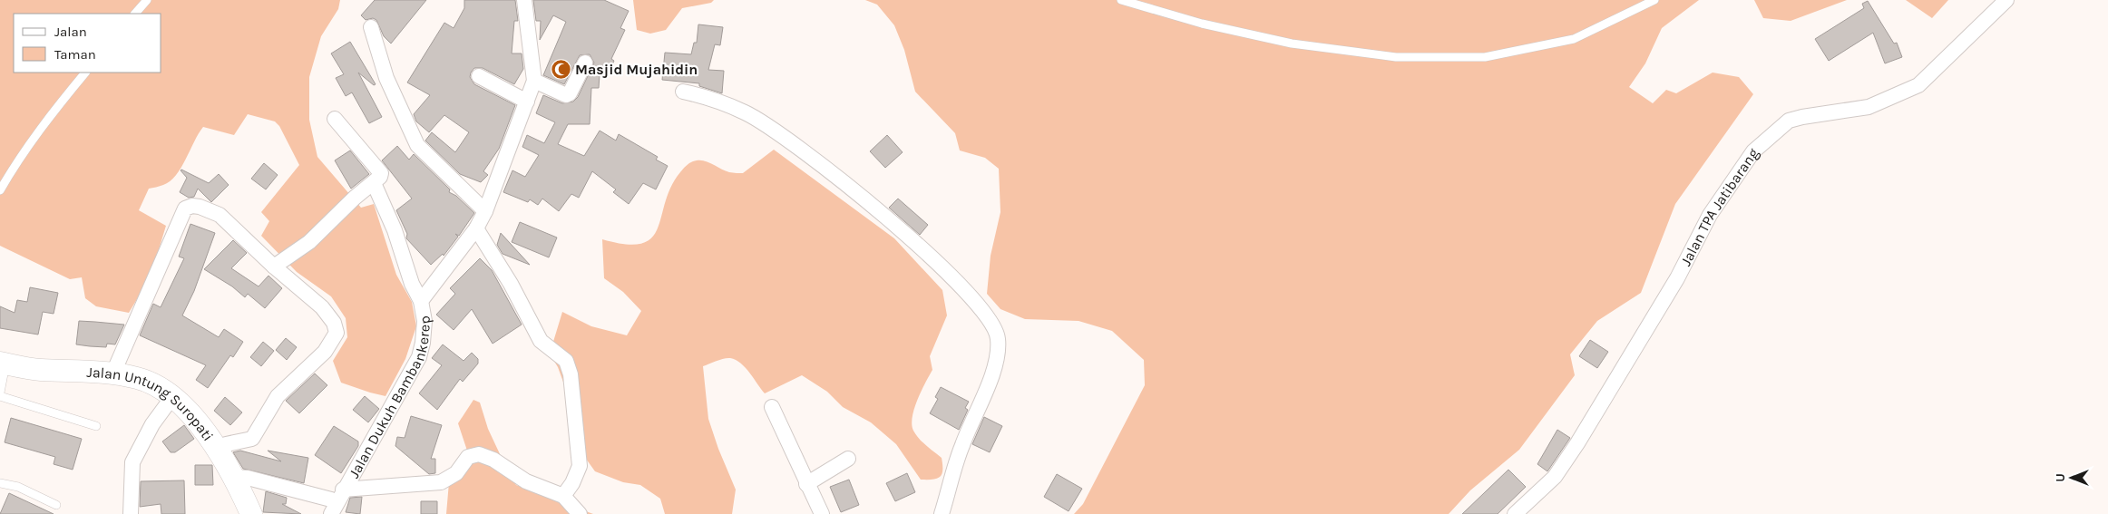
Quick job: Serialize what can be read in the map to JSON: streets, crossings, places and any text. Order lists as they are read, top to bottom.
{
  "streets": {
    "main road": ["Jalan Untung Suropati"],
    "street": ["Jalan TPA Jatibarang", "Jalan Dukuh Bambankerep"]
  },
  "crossings": [
    ["Jalan Dukuh Bambankerep", "Jalan Untung Suropati"]
  ],
  "places": {
    "mosque": ["Masjid Mujahidin"]
  },
  "legend": ["Jalan", "Taman"],
  "north": "left"
}
